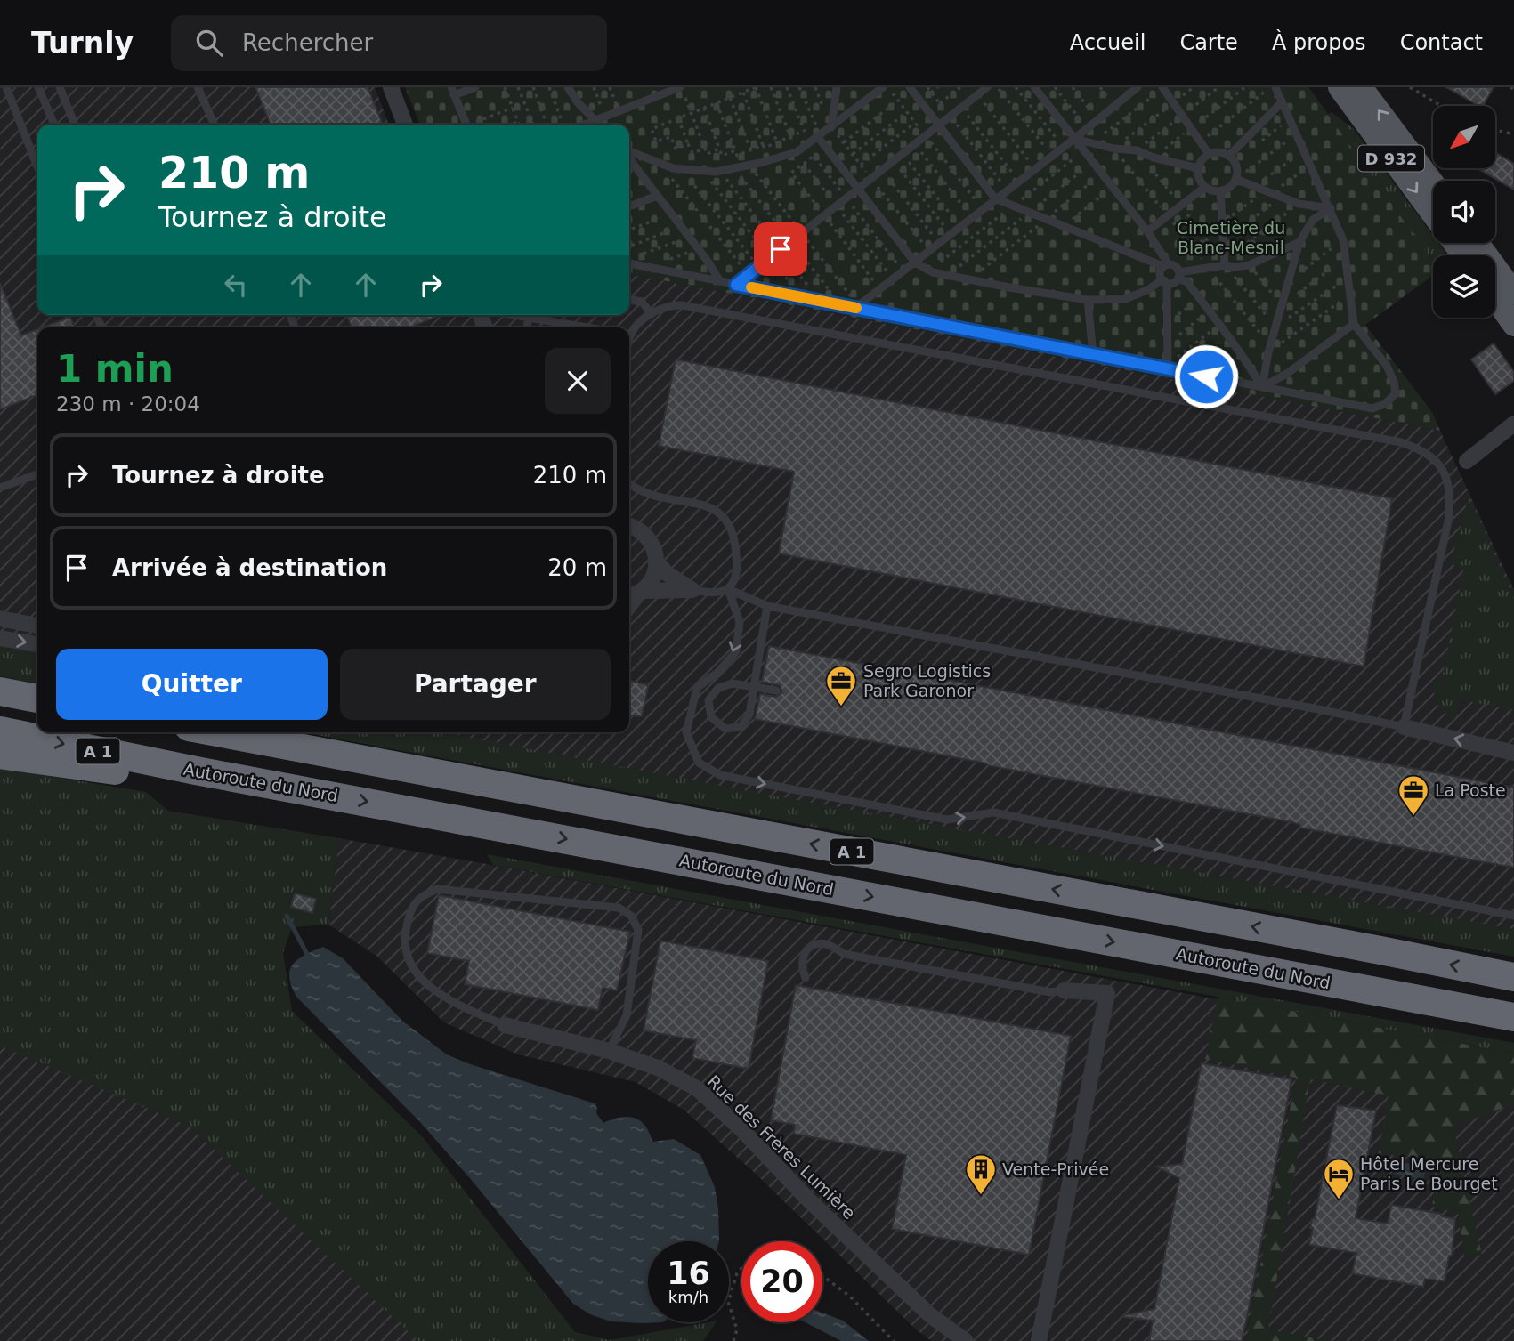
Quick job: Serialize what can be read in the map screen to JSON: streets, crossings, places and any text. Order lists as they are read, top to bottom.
{
  "streets": {
    "highway": ["A 1", "Autoroute du Nord"],
    "main road": ["D 932"],
    "street": ["Rue des Frères Lumière"]
  },
  "parks": ["Cimetière du Blanc-Mesnil"],
  "places": {
    "office": ["Segro Logistics Park Garonor", "La Poste"],
    "building": ["Vente-Privée"],
    "hotel": ["Hôtel Mercure Paris Le Bourget"]
  },
  "north": "bottom left",
  "page": {
    "header": "Turnly",
    "search": "Rechercher",
    "nav": [
      "Accueil",
      "Carte",
      "À propos",
      "Contact"
    ],
    "turn": ["210 m", "Tournez à droite"],
    "heading": ["1 min", "230 m · 20:04"],
    "list": [
      {
        "name": "Tournez à droite",
        "value": "210 m"
      },
      {
        "name": "Arrivée à destination",
        "value": "20 m"
      }
    ],
    "buttons": ["Quitter", "Partager"],
    "speed": "16 km/h",
    "limit": "20"
  }
}
